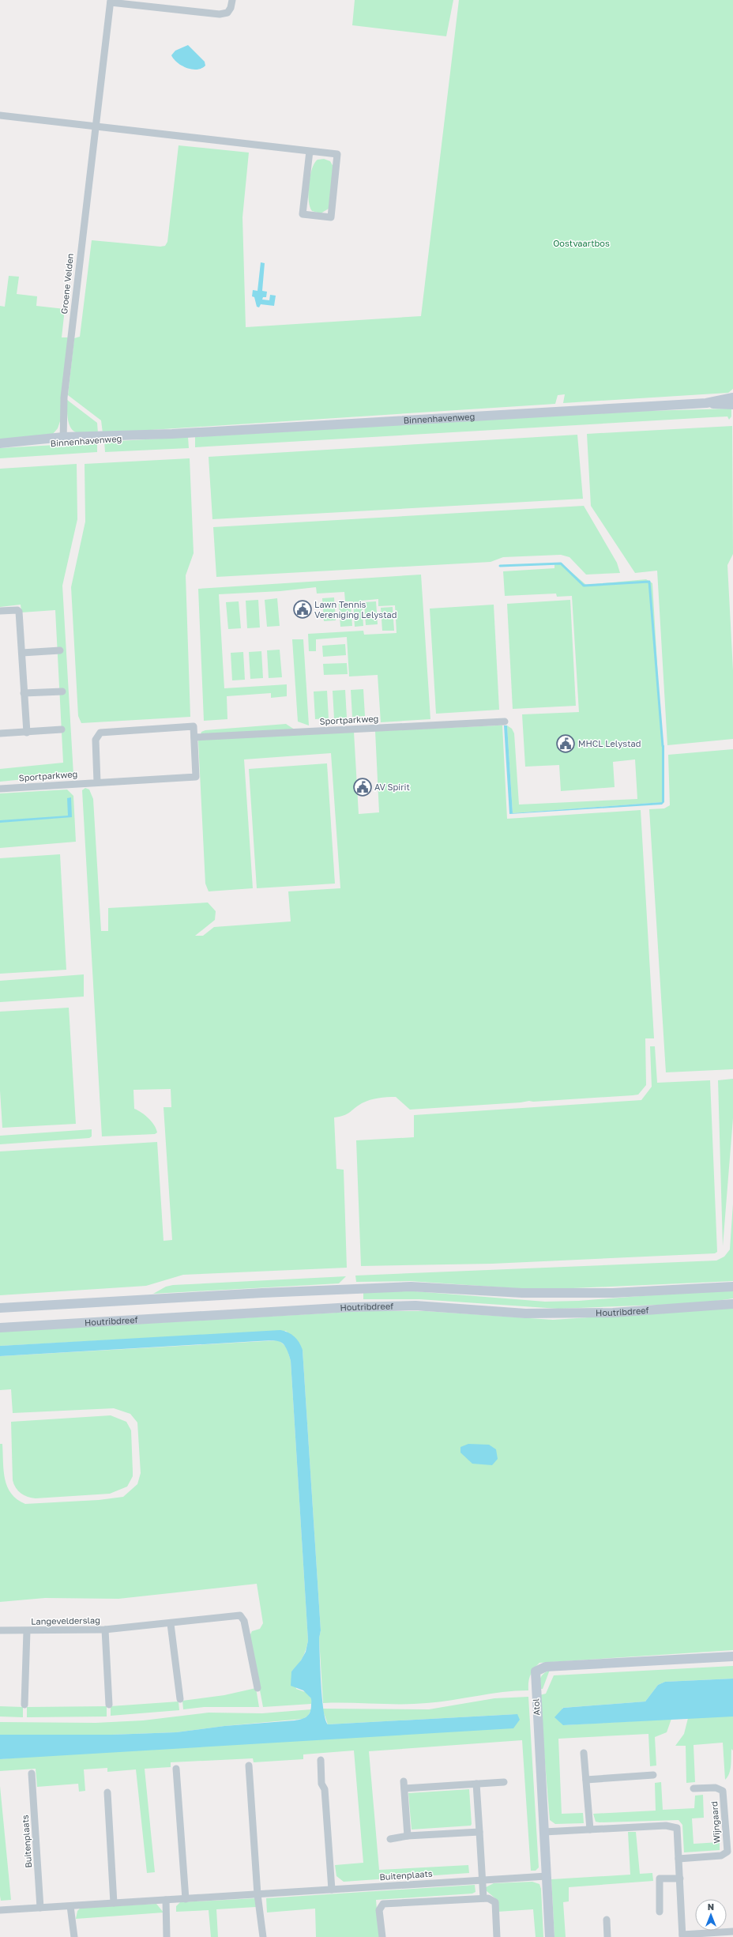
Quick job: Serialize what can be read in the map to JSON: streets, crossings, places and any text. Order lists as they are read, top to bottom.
{
  "streets": {
    "main road": ["Binnenhavenweg", "Houtribdreef", "Atol"],
    "street": [
      "Groene Velden",
      "Sportparkweg",
      "Langevelderslag",
      "Wijngaard",
      "Buitenplaats"
    ]
  },
  "crossings": [
    ["Groene Velden", "Binnenhavenweg"],
    ["Atol", "Buitenplaats"]
  ],
  "parks": ["Oostvaartbos"],
  "places": {
    "public building": ["Lawn Tennis Vereniging Lelystad", "MHCL Lelystad", "AV Spirit"]
  },
  "north": "top"
}
